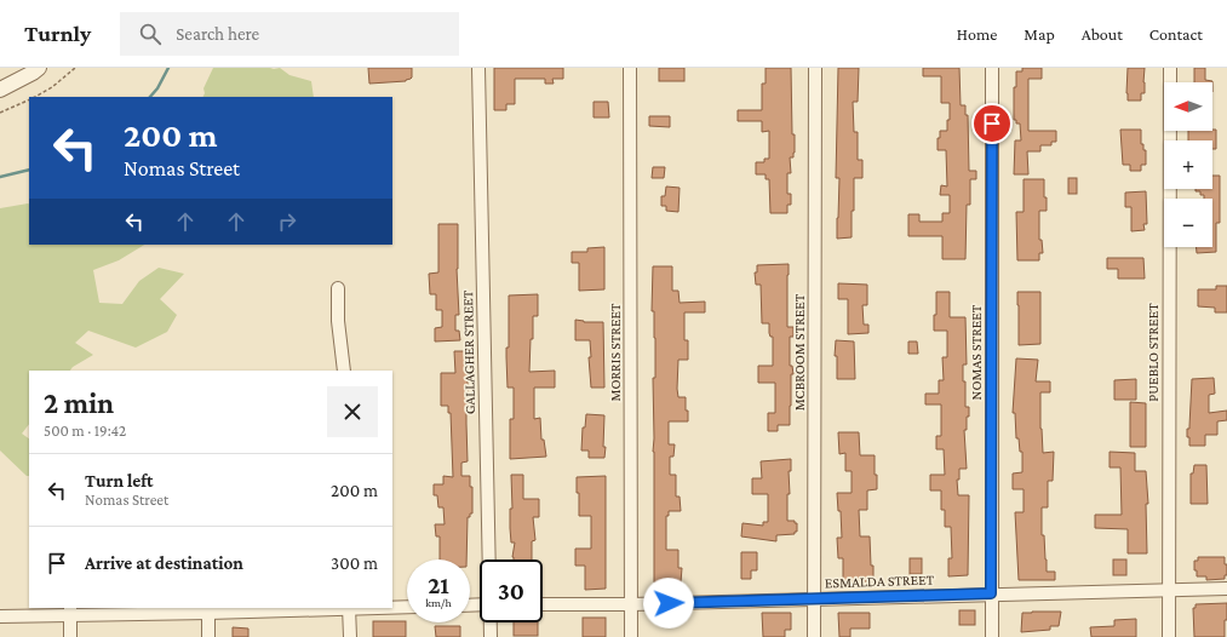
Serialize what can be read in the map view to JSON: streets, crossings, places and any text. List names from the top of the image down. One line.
{"streets":{"street":["GALLAGHER STREET","MORRIS STREET","MCBROOM STREET","NOMAS STREET","PUEBLO STREET","ESMALDA STREET"]},"crossings":[["MORRIS STREET","ESMALDA STREET"],["MCBROOM STREET","ESMALDA STREET"],["NOMAS STREET","ESMALDA STREET"],["PUEBLO STREET","ESMALDA STREET"]],"north":"left","page":{"header":"Turnly","search":"Search here","nav":["Home","Map","About","Contact"],"map_buttons":["+","−"],"turn":["200 m","Nomas Street"],"heading":["2 min","500 m · 19:42"],"list":[{"name":"Turn left","note":"Nomas Street","value":"200 m"},{"name":"Arrive at destination","value":"300 m"}],"speed":"21 km/h","limit":"30"}}
